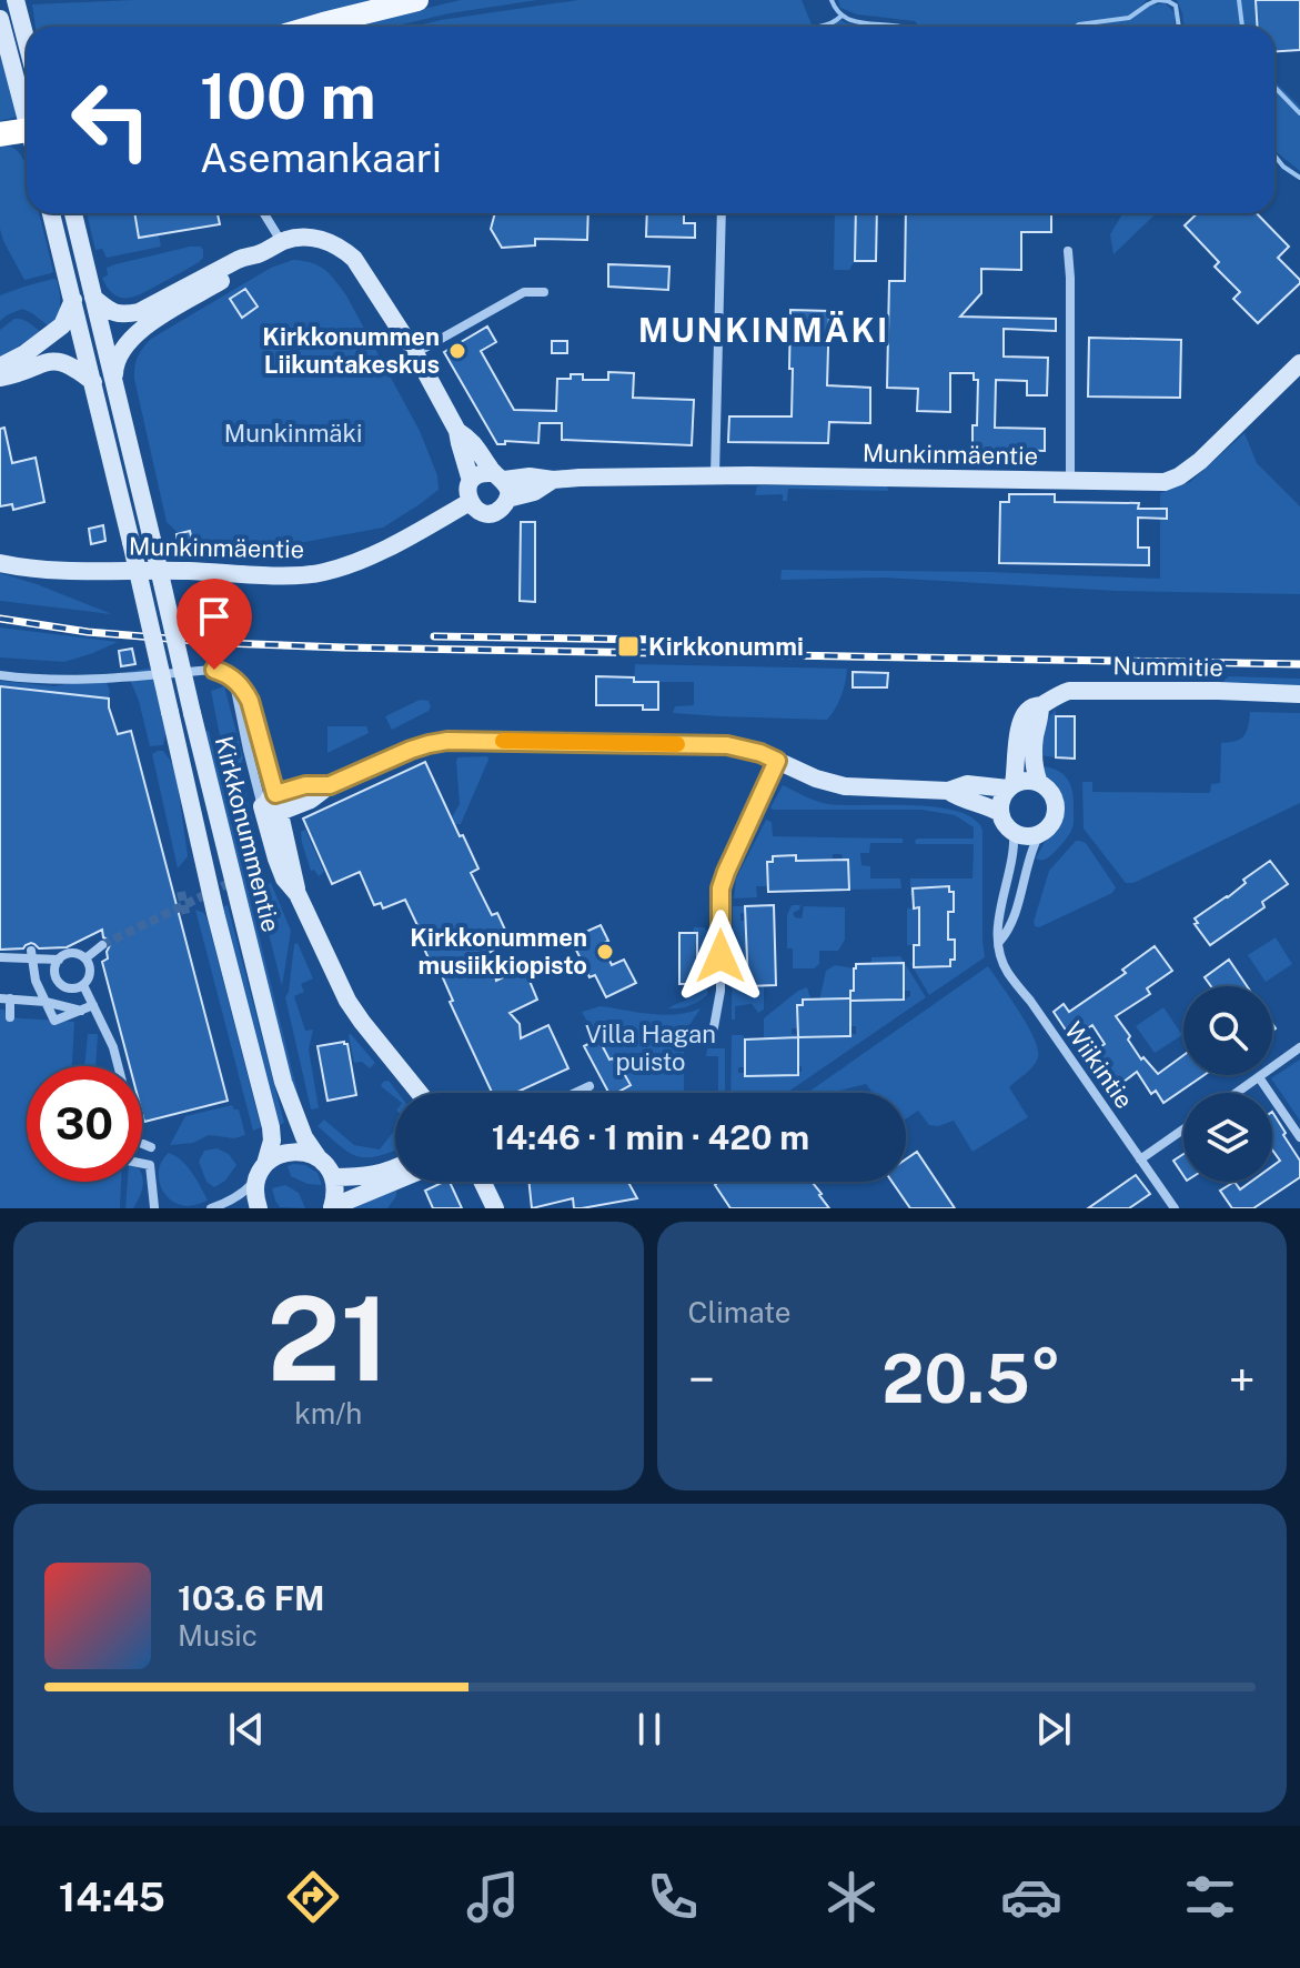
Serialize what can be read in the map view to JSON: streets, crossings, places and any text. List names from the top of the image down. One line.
{"streets":{"street":["Munkinmäentie","Nummitie","Kirkkonummentie","Wiikintie"]},"districts":["MUNKINMÄKI"],"parks":["Munkinmäki","Villa Hagan puisto"],"places":{"other":["Kirkkonummen Liikuntakeskus","Kirkkonummen musiikkiopisto"],"transit":["Kirkkonummi"]},"page":{"turn":["100 m","Asemankaari"],"limit":"30","trip":"14:46 · 1 min · 420 m","tile":[["21","km/h"],"Climate"],"heat":["−","20.5°","+"],"song":["103.6 FM","Music"],"tabs":"14:45"}}
